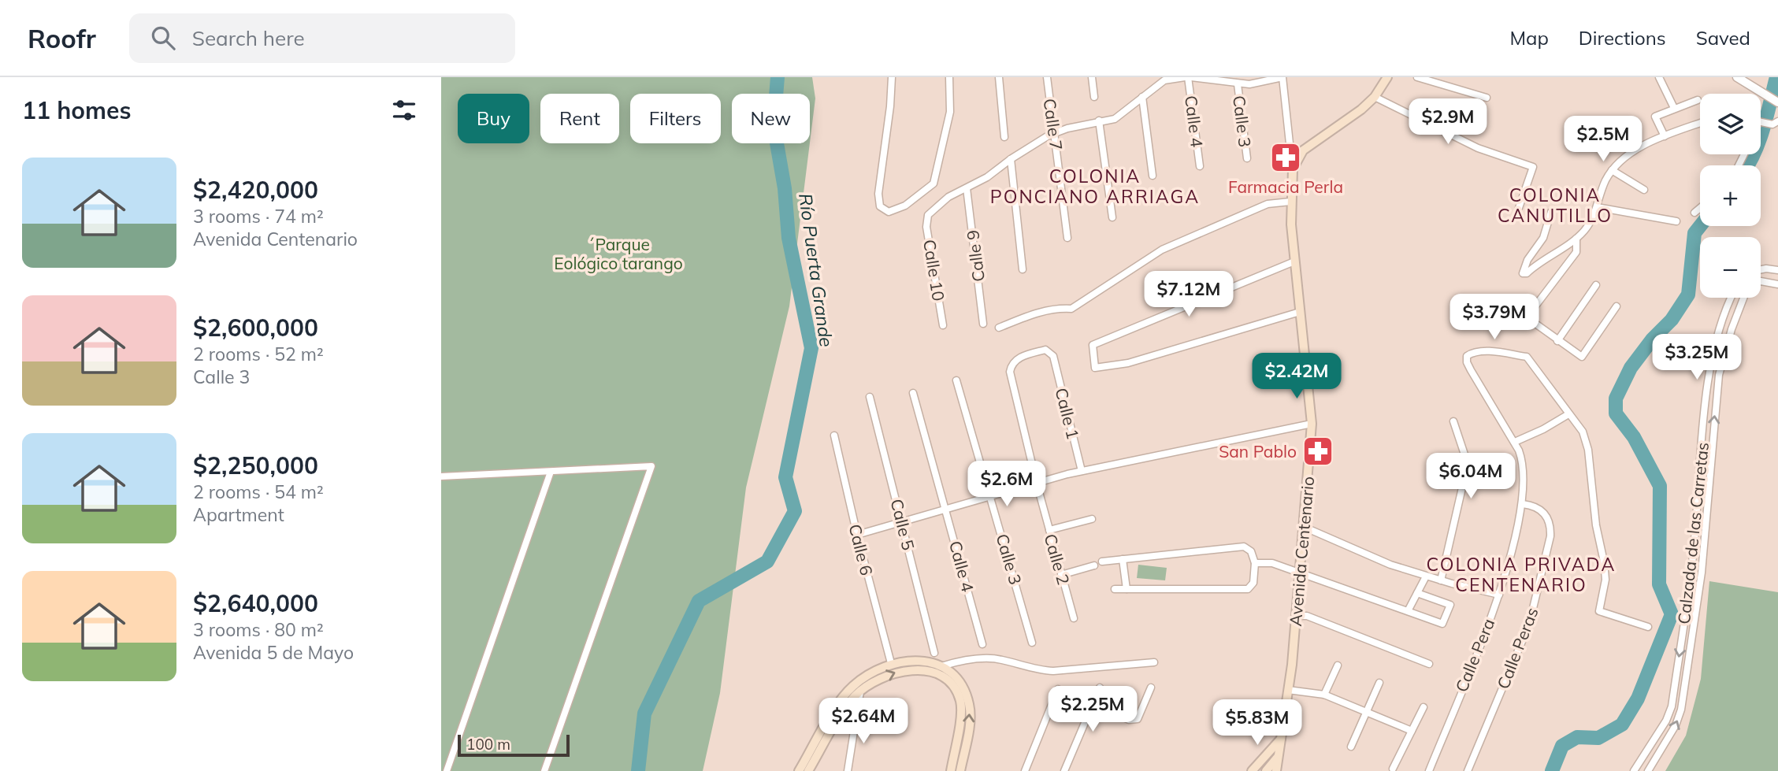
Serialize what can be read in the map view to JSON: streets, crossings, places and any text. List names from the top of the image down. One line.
{"streets":{"main road":["Avenida Centenario"],"street":["Calle 4","Calle 3","Calle 7","Calle 9","Calle 10","Calle 1","Calle 5","Calzada de las Carretas","Calle 6","Calle 2","Calle Peras","Calle Pera"]},"crossings":[["Calle 9","Calle 10"],["Calle 1","Calle 2"],["Calle Peras","Calle Pera"]],"districts":["COLONIA PONCIANO ARRIAGA","COLONIA CANUTILLO","COLONIA PRIVADA CENTENARIO"],"water":["Río Puerta Grande"],"parks":["´Parque Eológico tarango"],"places":{"pharmacy":["Farmacia Perla","San Pablo"]},"scale_bar":"100 m","page":{"header":"Roofr","search":"Search here","nav":["Map","Directions","Saved"],"heading":"11 homes","map_buttons":["+","−"],"chip":["Buy","Rent","Filters","New"],"price":["$2.9M","$2.5M","$7.12M","$3.79M","$3.25M","$2.42M","$6.04M","$2.6M","$2.25M","$2.64M","$5.83M"],"list":[{"name":"$2,420,000","note":"3 rooms · 74 m² · Avenida Centenario"},{"name":"$2,600,000","note":"2 rooms · 52 m² · Calle 3"},{"name":"$2,250,000","note":"2 rooms · 54 m² · Apartment"},{"name":"$2,640,000","note":"3 rooms · 80 m² · Avenida 5 de Mayo"}],"scale":"100 m"}}
